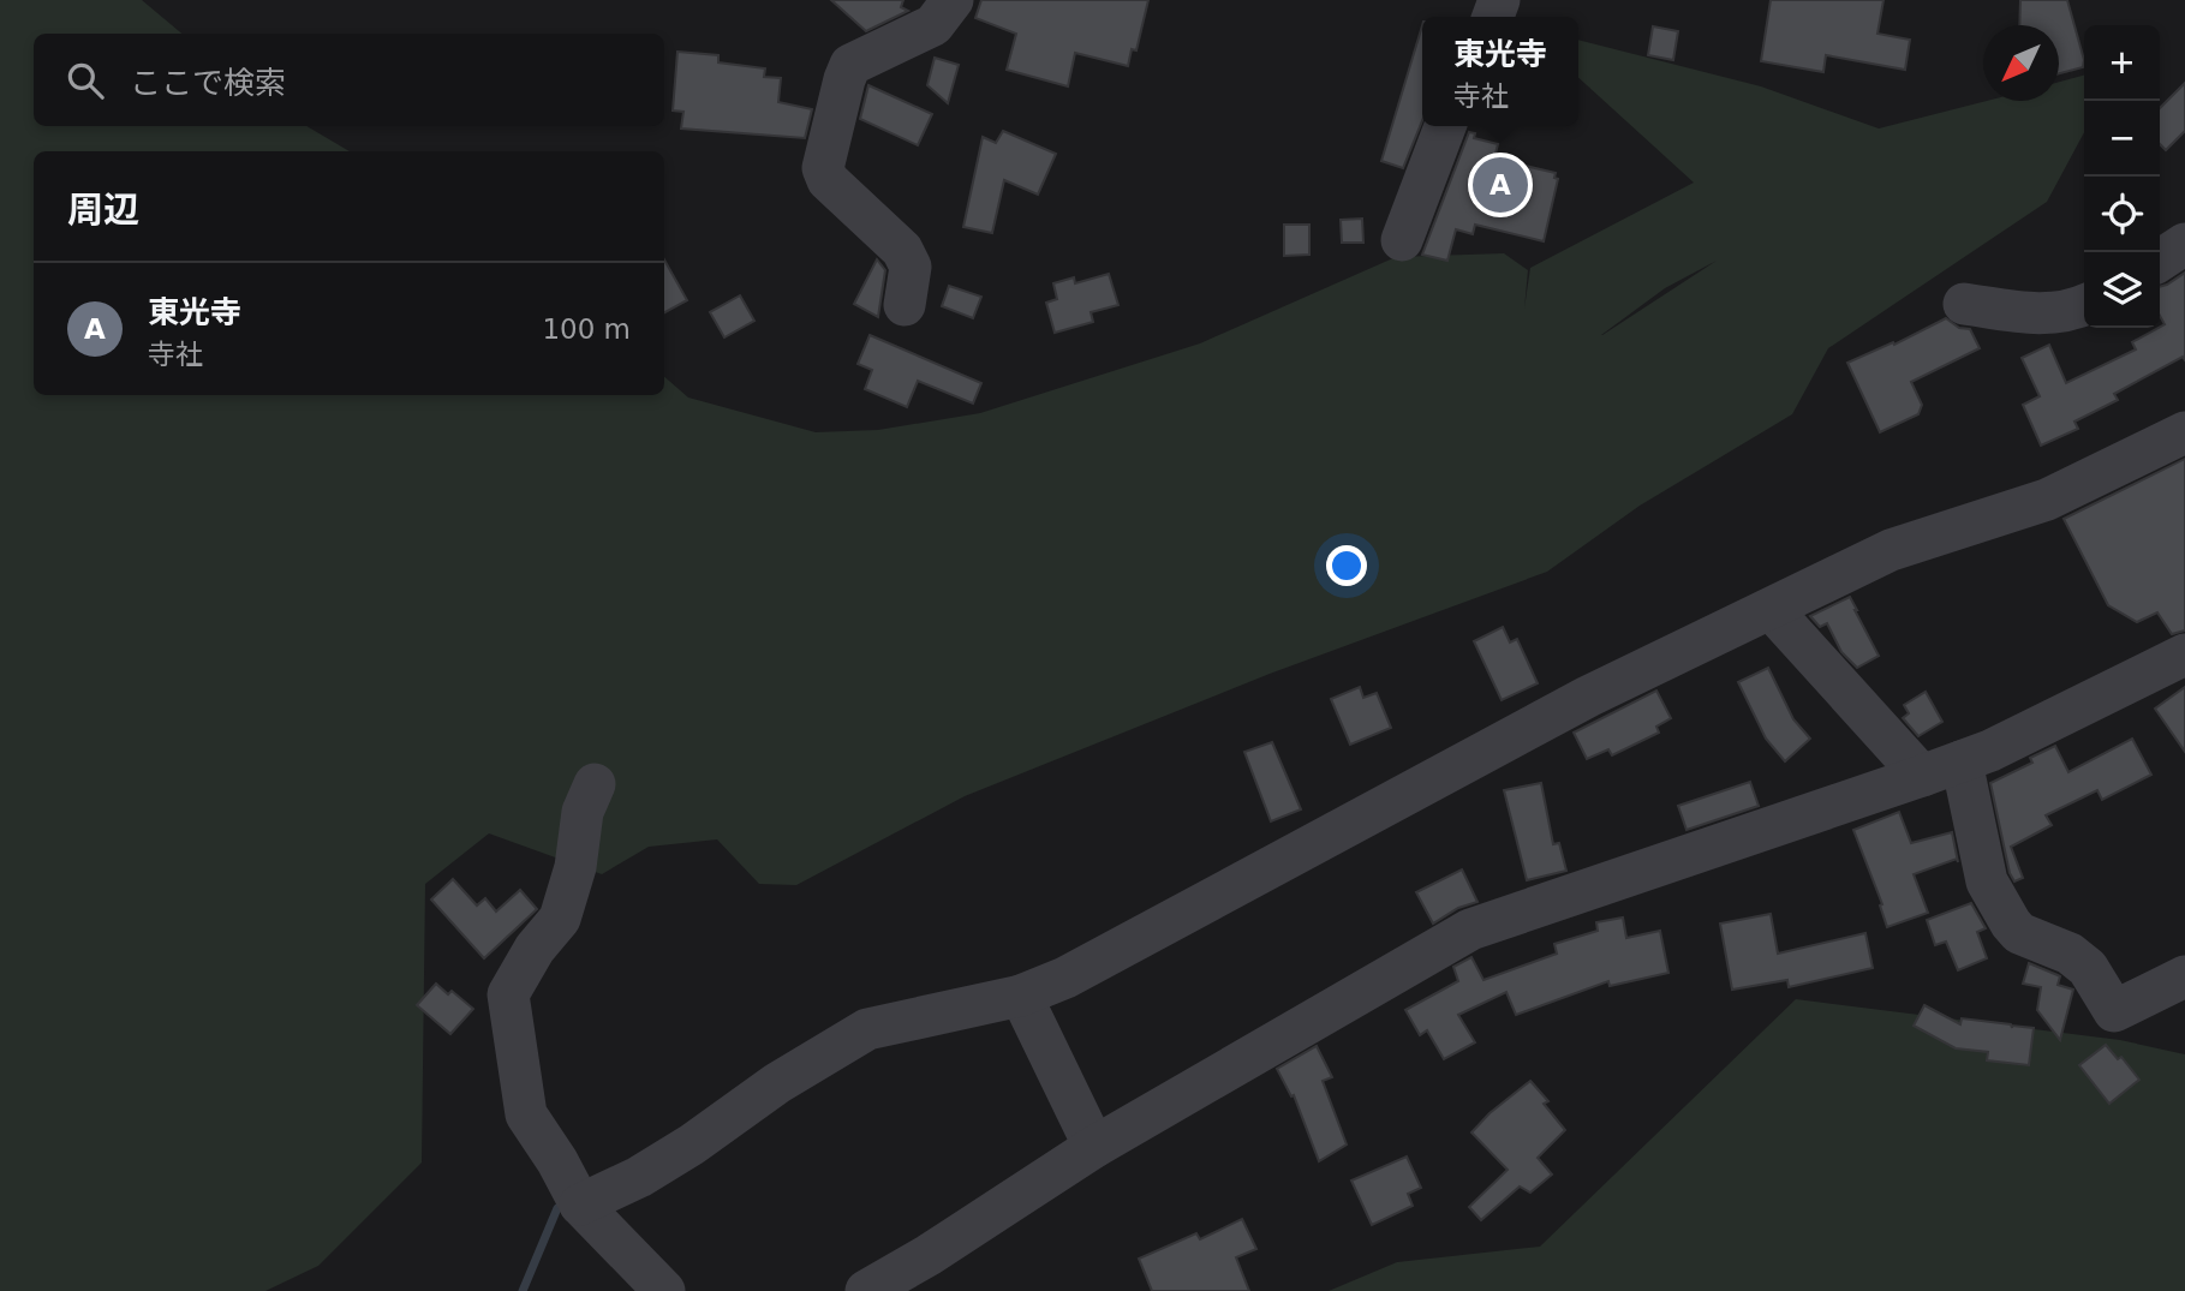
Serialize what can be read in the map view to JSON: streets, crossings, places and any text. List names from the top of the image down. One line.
{"north":"bottom left","page":{"popup":["東光寺","寺社"],"map_buttons":["+","−"],"search":"ここで検索","heading":"周辺","pins":"A","list":[{"mark":"A","name":"東光寺","note":"寺社","value":"100 m"}]}}
